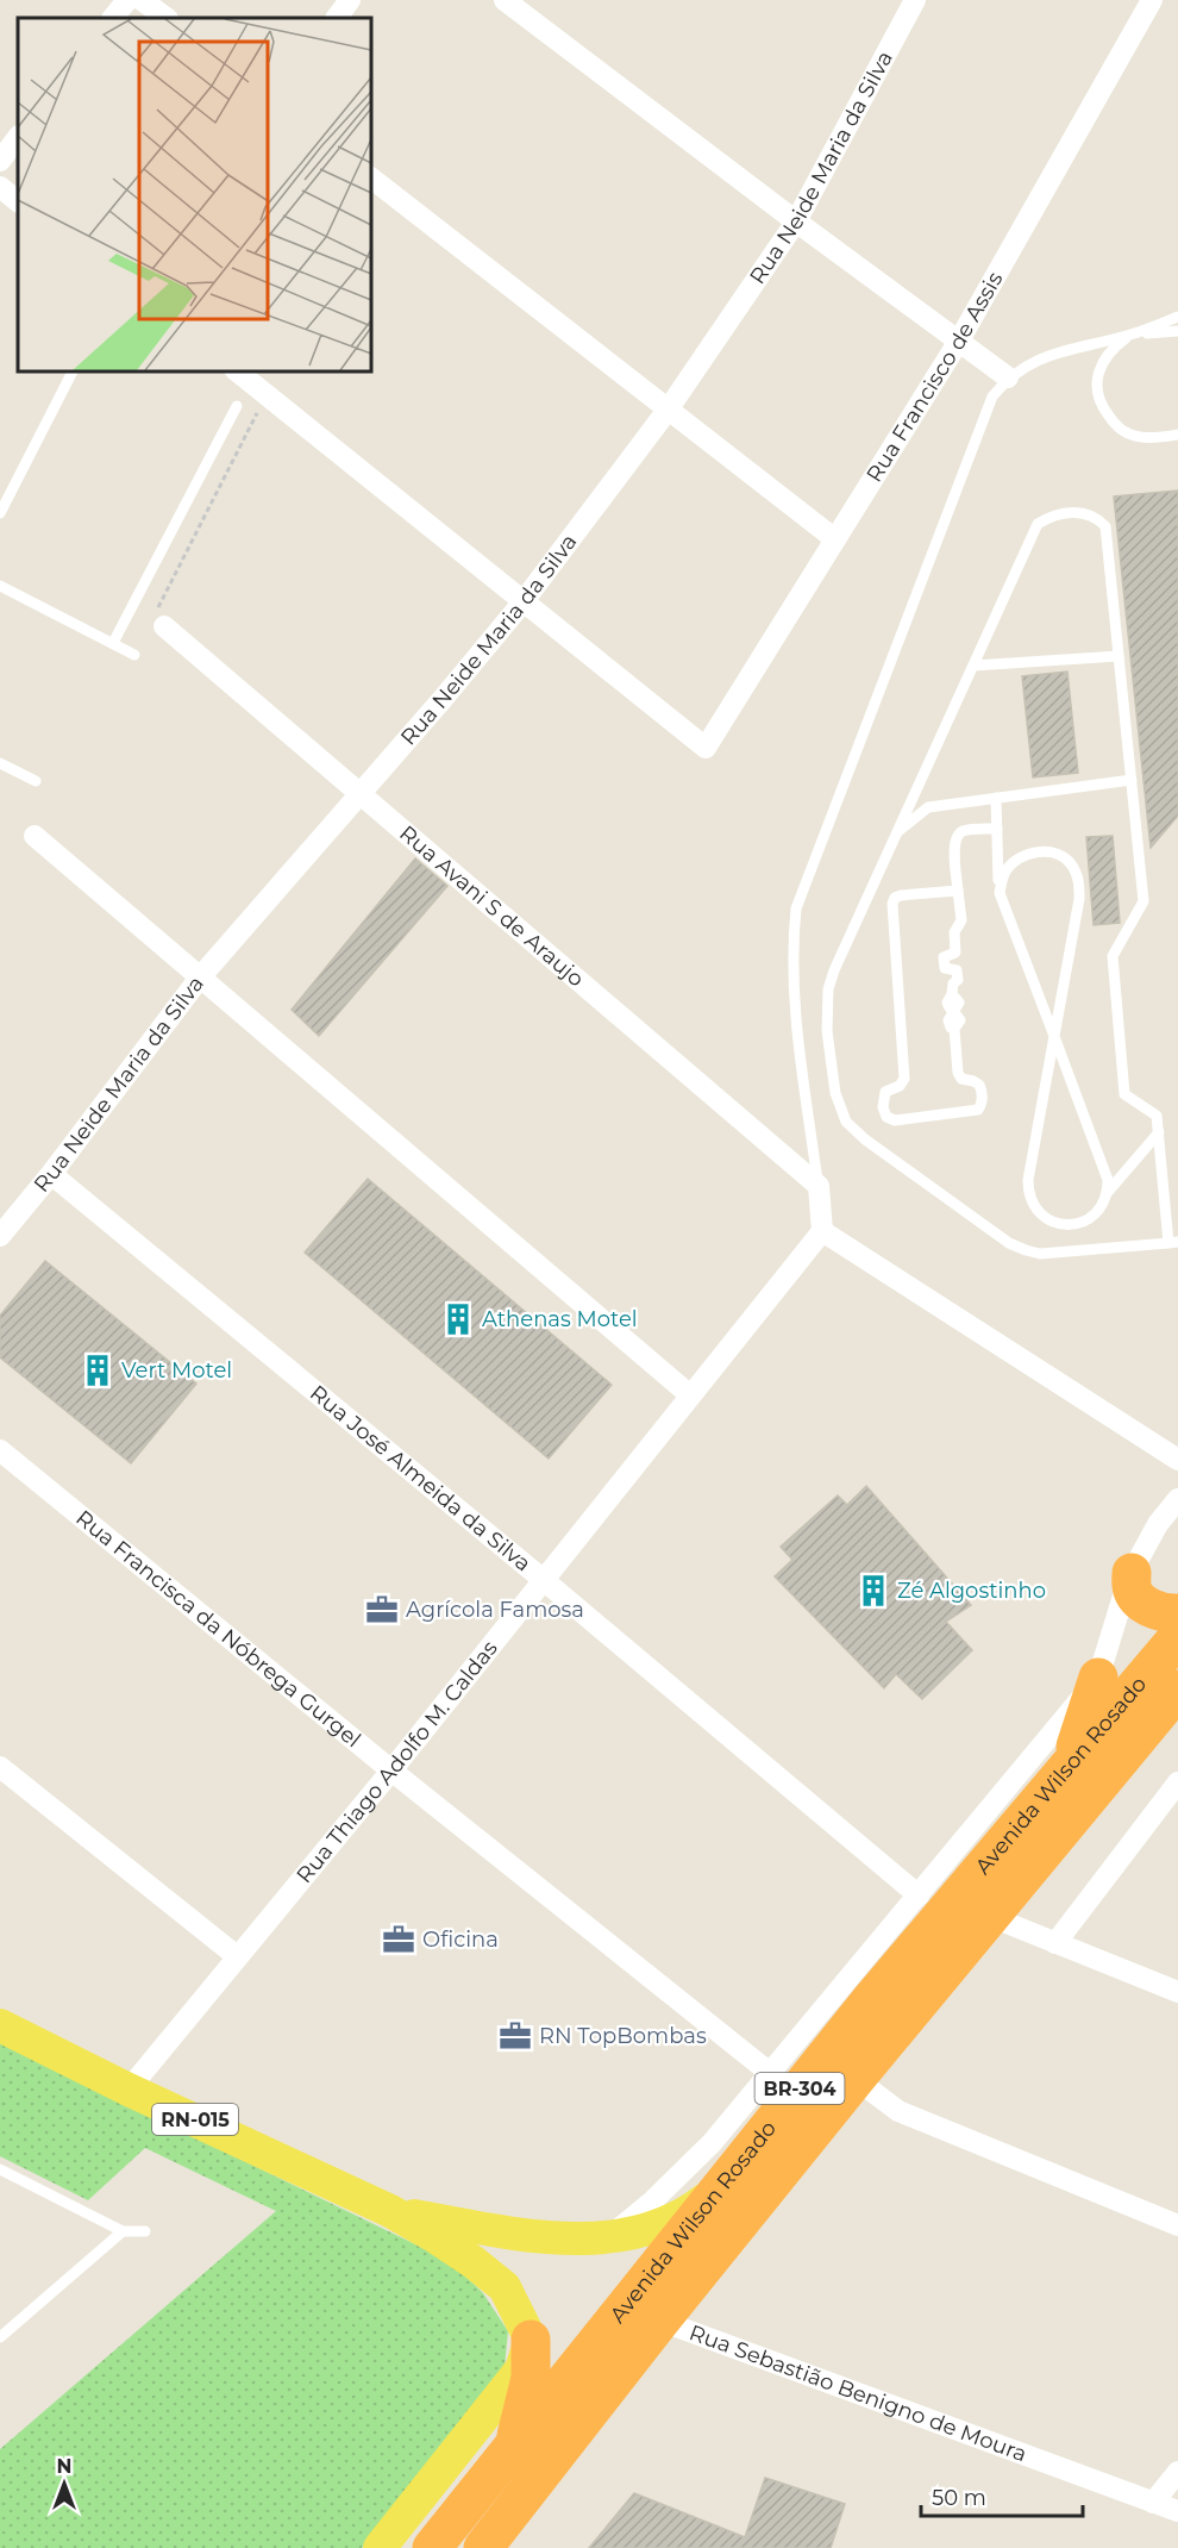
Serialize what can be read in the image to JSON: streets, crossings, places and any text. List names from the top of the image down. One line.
{"streets":{"highway":["Avenida Wilson Rosado","BR-304"],"main road":["RN-015"],"street":["Rua Neide Maria da Silva","Rua Francisco de Assis","Rua Avani S de Araujo","Rua José Almeida da Silva","Rua Francisca da Nóbrega Gurgel","Rua Thiago Adolfo M. Caldas","Rua Sebastião Benigno de Moura"]},"crossings":[["Rua Neide Maria da Silva","Rua Francisco de Assis"],["Rua Neide Maria da Silva","Rua Avani S de Araujo"],["Rua Neide Maria da Silva","Rua José Almeida da Silva"],["Rua José Almeida da Silva","Rua Thiago Adolfo M. Caldas"],["Rua Francisca da Nóbrega Gurgel","Rua Thiago Adolfo M. Caldas"],["Rua Thiago Adolfo M. Caldas","RN-015"],["Avenida Wilson Rosado","Rua Sebastião Benigno de Moura"]],"places":{"building":["Athenas Motel","Vert Motel","Zé Algostinho"],"office":["Agrícola Famosa","Oficina","RN TopBombas"]},"scale_bar":"50 m","north":"top"}
